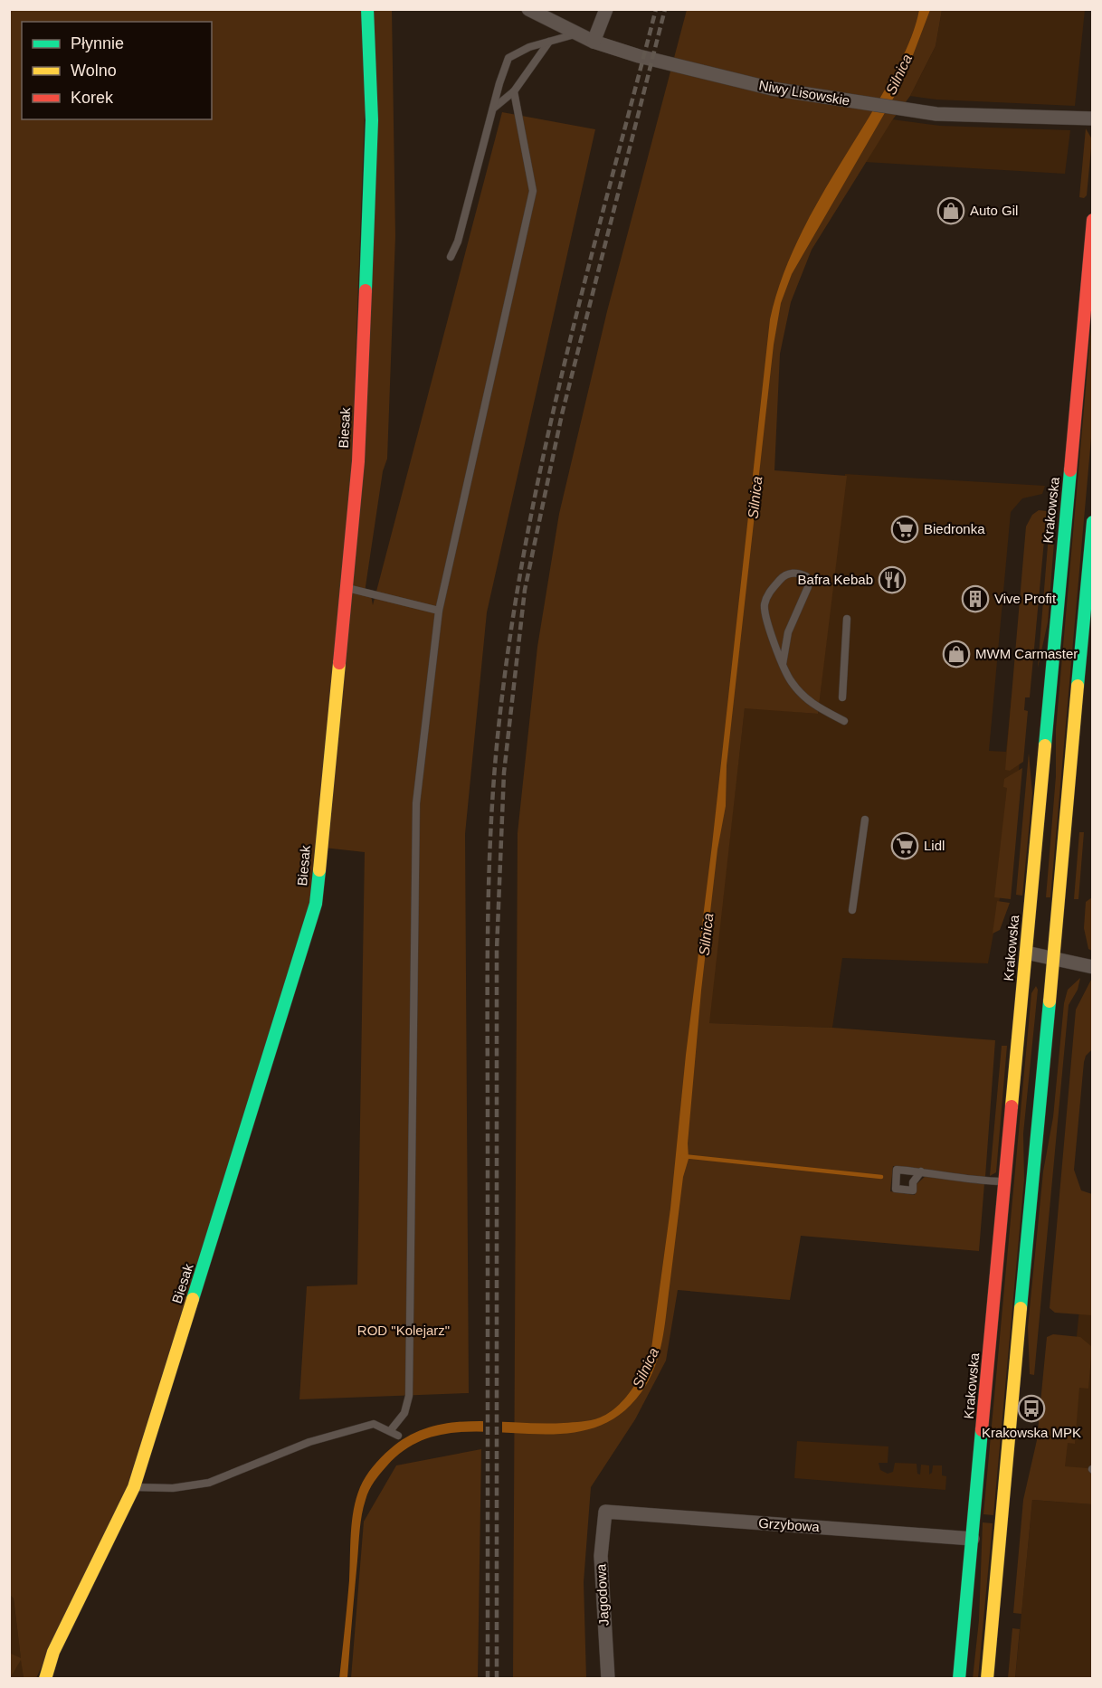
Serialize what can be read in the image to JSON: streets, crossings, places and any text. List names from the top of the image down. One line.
{"streets":{"main road":["Biesak","Krakowska"],"street":["Niwy Lisowskie","Grzybowa","Jagodowa"]},"crossings":[["Krakowska","Grzybowa"],["Grzybowa","Jagodowa"]],"water":["Silnica"],"parks":["ROD \"Kolejarz\""],"places":{"shop":["Auto Gil","MWM Carmaster"],"supermarket":["Biedronka","Lidl"],"restaurant":["Bafra Kebab"],"building":["Vive Profit"],"bus stop":["Krakowska MPK"]},"legend":["Płynnie","Wolno","Korek"]}
